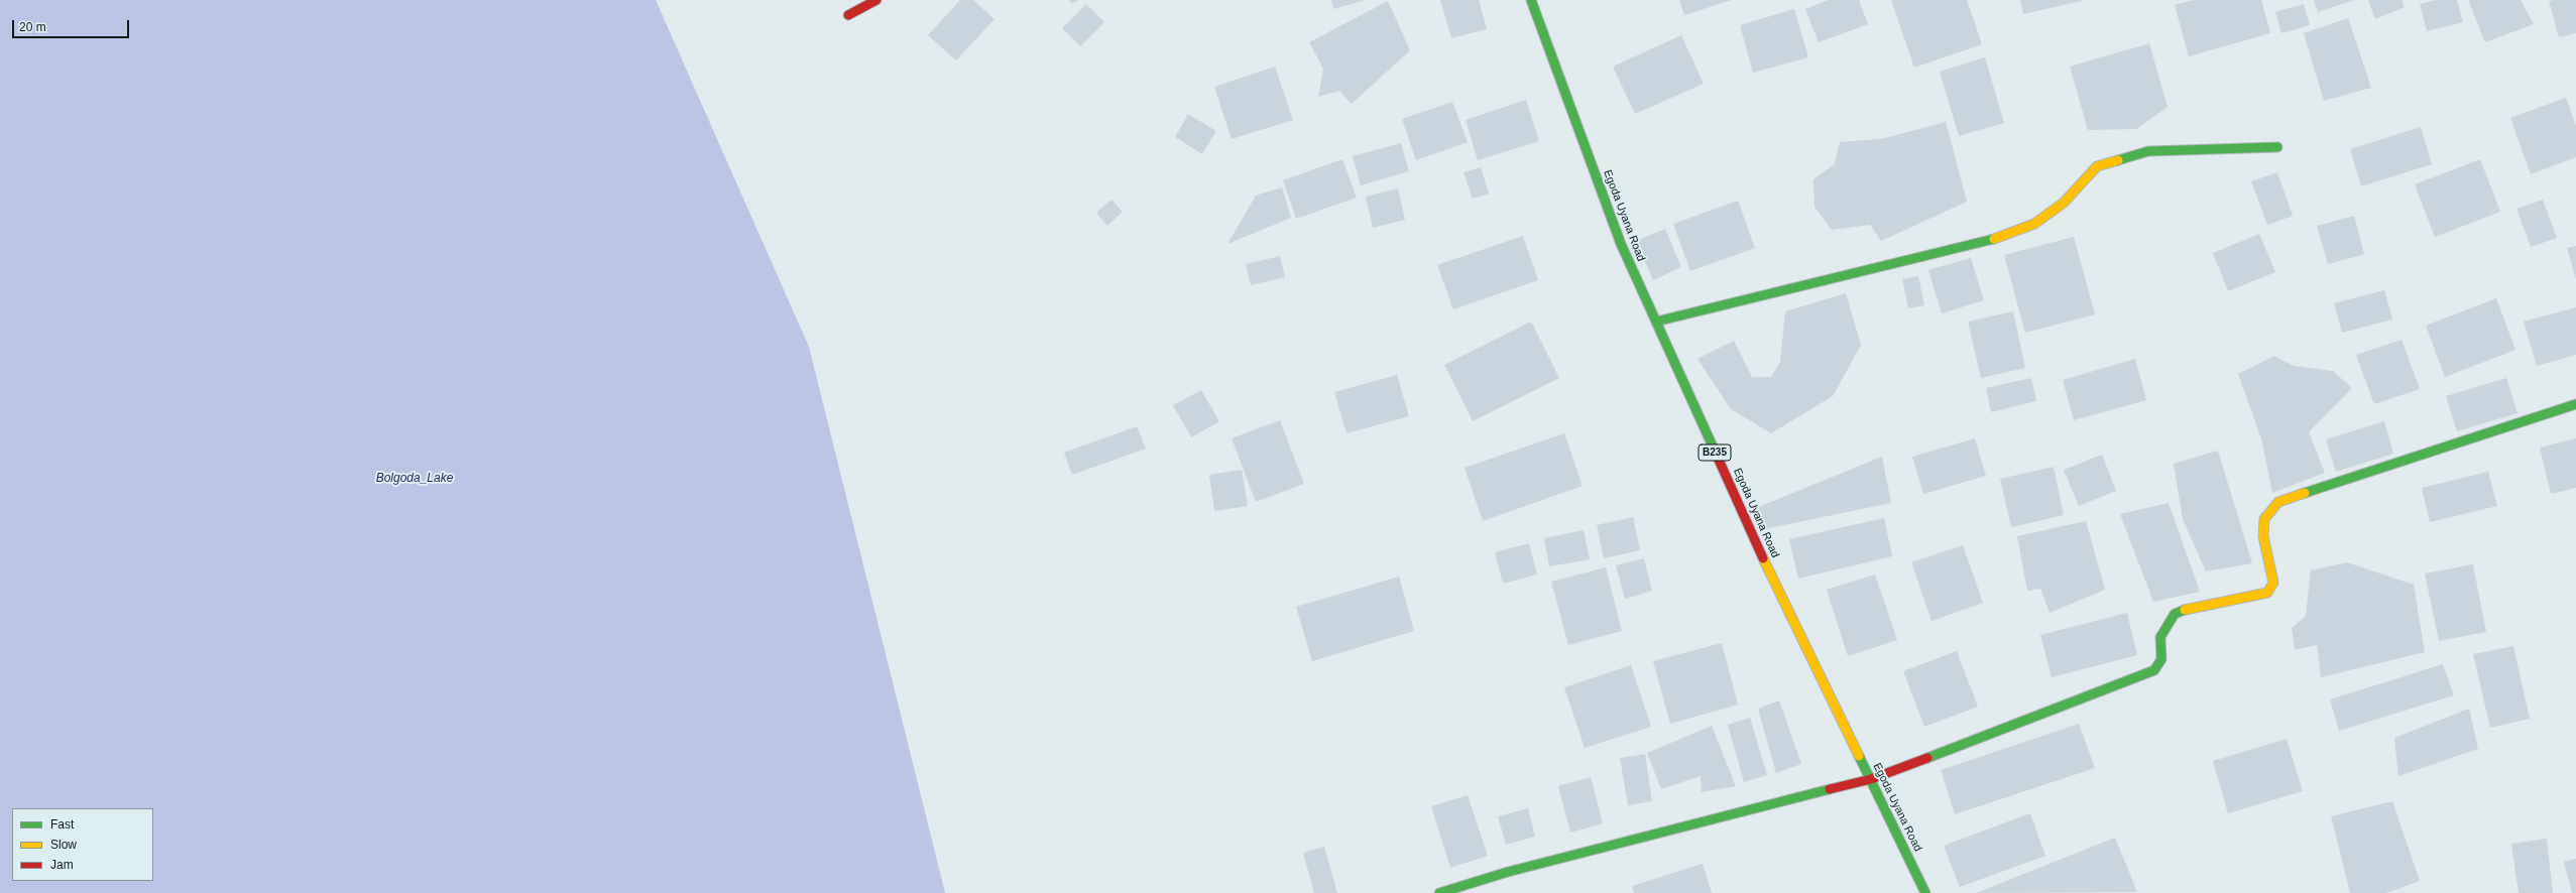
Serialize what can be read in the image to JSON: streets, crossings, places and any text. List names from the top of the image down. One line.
{"streets":{"street":["Egoda Uyana Road","B235"]},"water":["Bolgoda_Lake"],"legend":["Fast","Slow","Jam"],"scale_bar":"20 m"}
